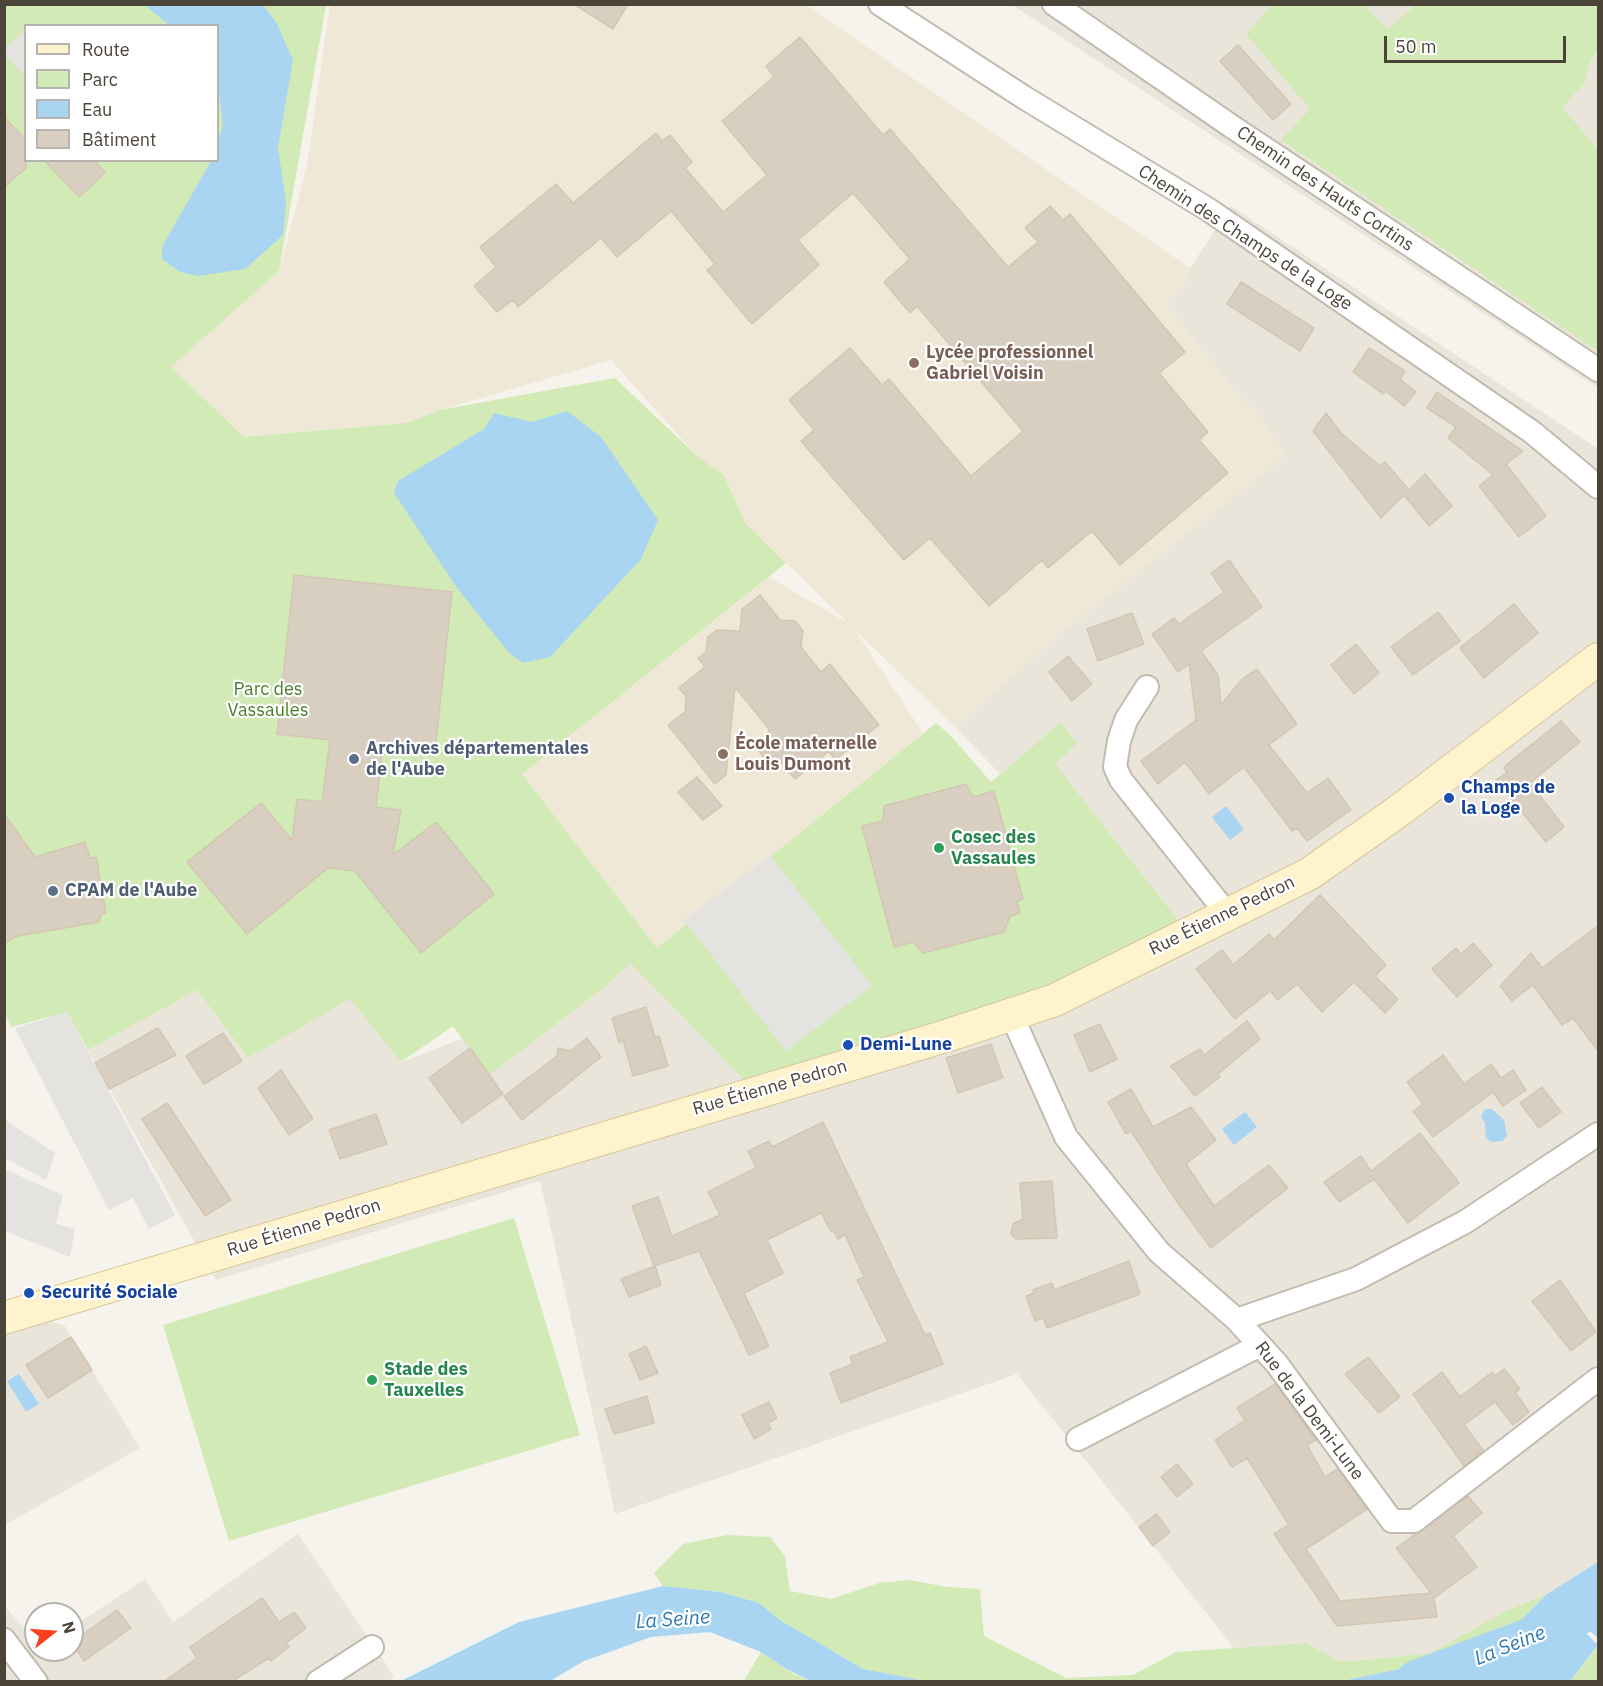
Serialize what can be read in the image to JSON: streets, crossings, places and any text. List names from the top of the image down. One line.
{"streets":{"street":["Chemin des Hauts Cortins","Chemin des Champs de la Loge","Rue Étienne Pedron","Rue de la Demi-Lune"]},"crossings":[["Rue Étienne Pedron","Rue de la Demi-Lune"]],"water":["La Seine"],"parks":["Parc des Vassaules"],"places":["Lycée professionnel Gabriel Voisin","École maternelle Louis Dumont","Archives départementales de l'Aube","Champs de la Loge","Cosec des Vassaules","CPAM de l'Aube","Demi-Lune","Securité Sociale","Stade des Tauxelles"],"legend":["Route","Parc","Eau","Bâtiment"],"scale_bar":"50 m","north":"right"}
